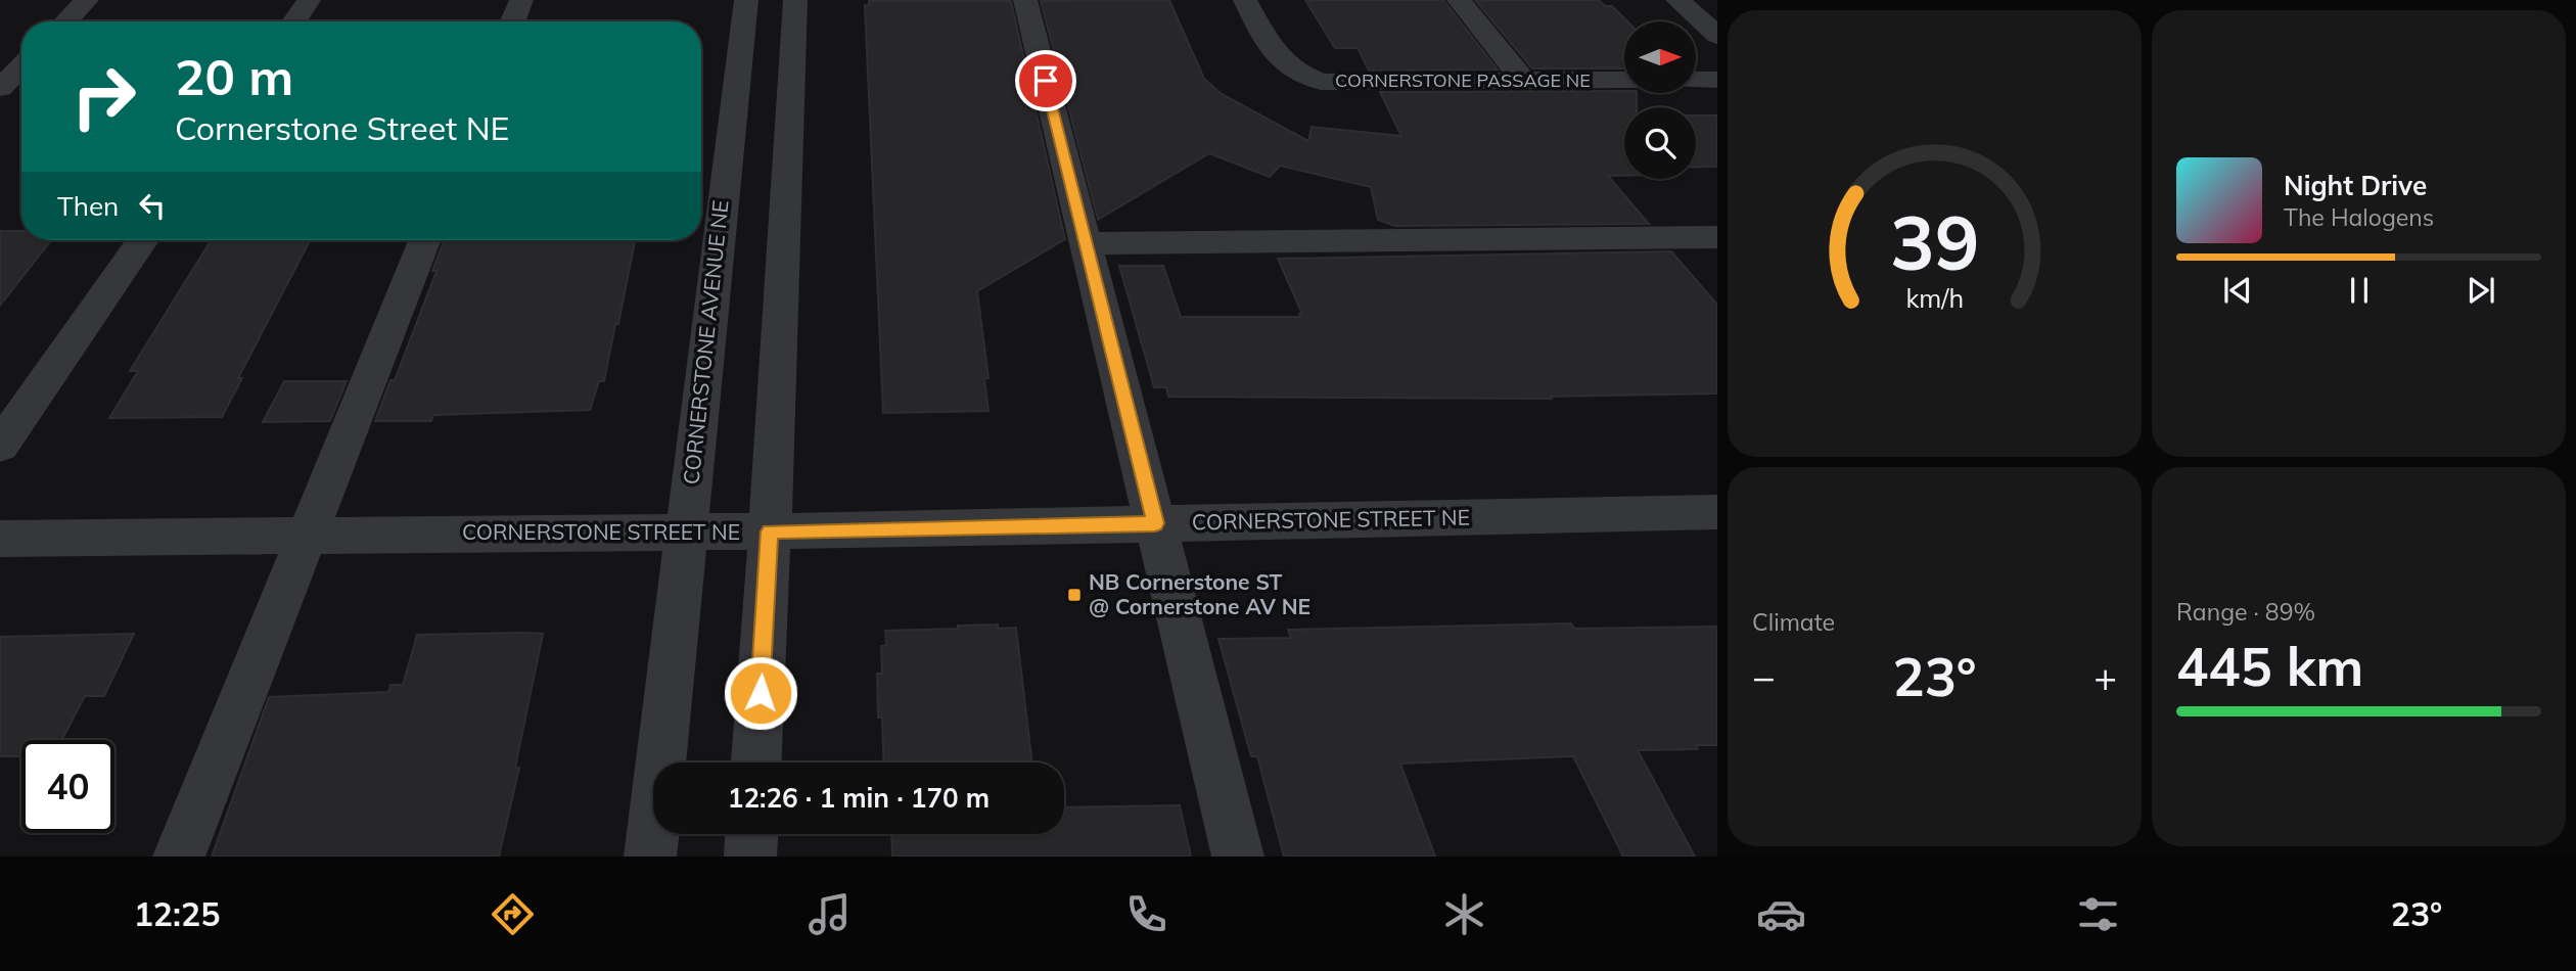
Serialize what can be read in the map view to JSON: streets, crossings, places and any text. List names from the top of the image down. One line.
{"streets":{"street":["CORNERSTONE PASSAGE NE","CORNERSTONE AVENUE NE","CORNERSTONE STREET NE"]},"crossings":[["CORNERSTONE AVENUE NE","CORNERSTONE STREET NE"]],"places":{"transit":["NB Cornerstone ST @ Cornerstone AV NE"]},"north":"right","page":{"turn":["20 m","Cornerstone Street NE"],"song":["Night Drive","The Halogens"],"then":"Then","tile":["Climate",["Range · 89%","445 km"]],"heat":["−","23°","+"],"limit":"40","trip":"12:26 · 1 min · 170 m","tabs":["12:25","23°"],"gauge":["39","km/h"]}}
